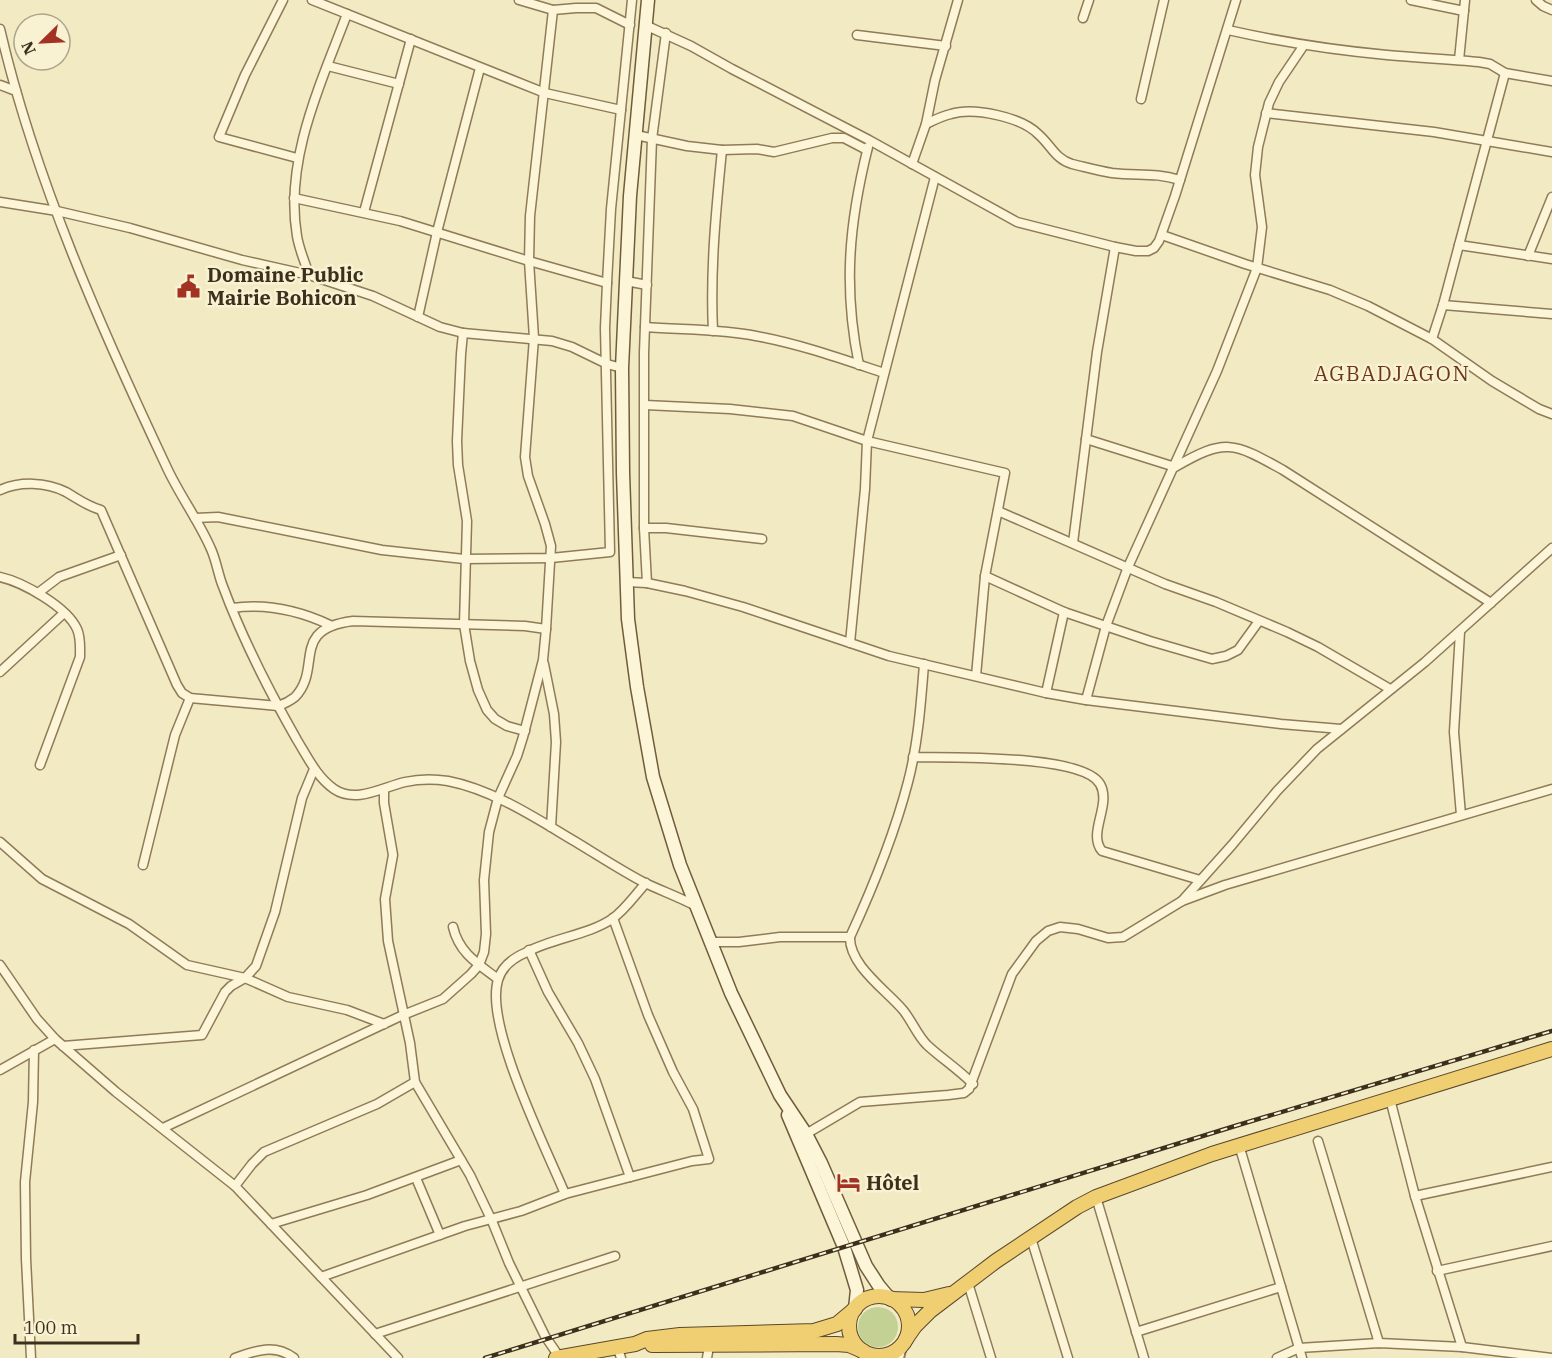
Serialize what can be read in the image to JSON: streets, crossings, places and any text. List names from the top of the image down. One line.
{"districts":["AGBADJAGON"],"places":{"public building":["Domaine Public Mairie Bohicon"],"hotel":["Hôtel"]},"scale_bar":"100 m","north":"bottom left"}
